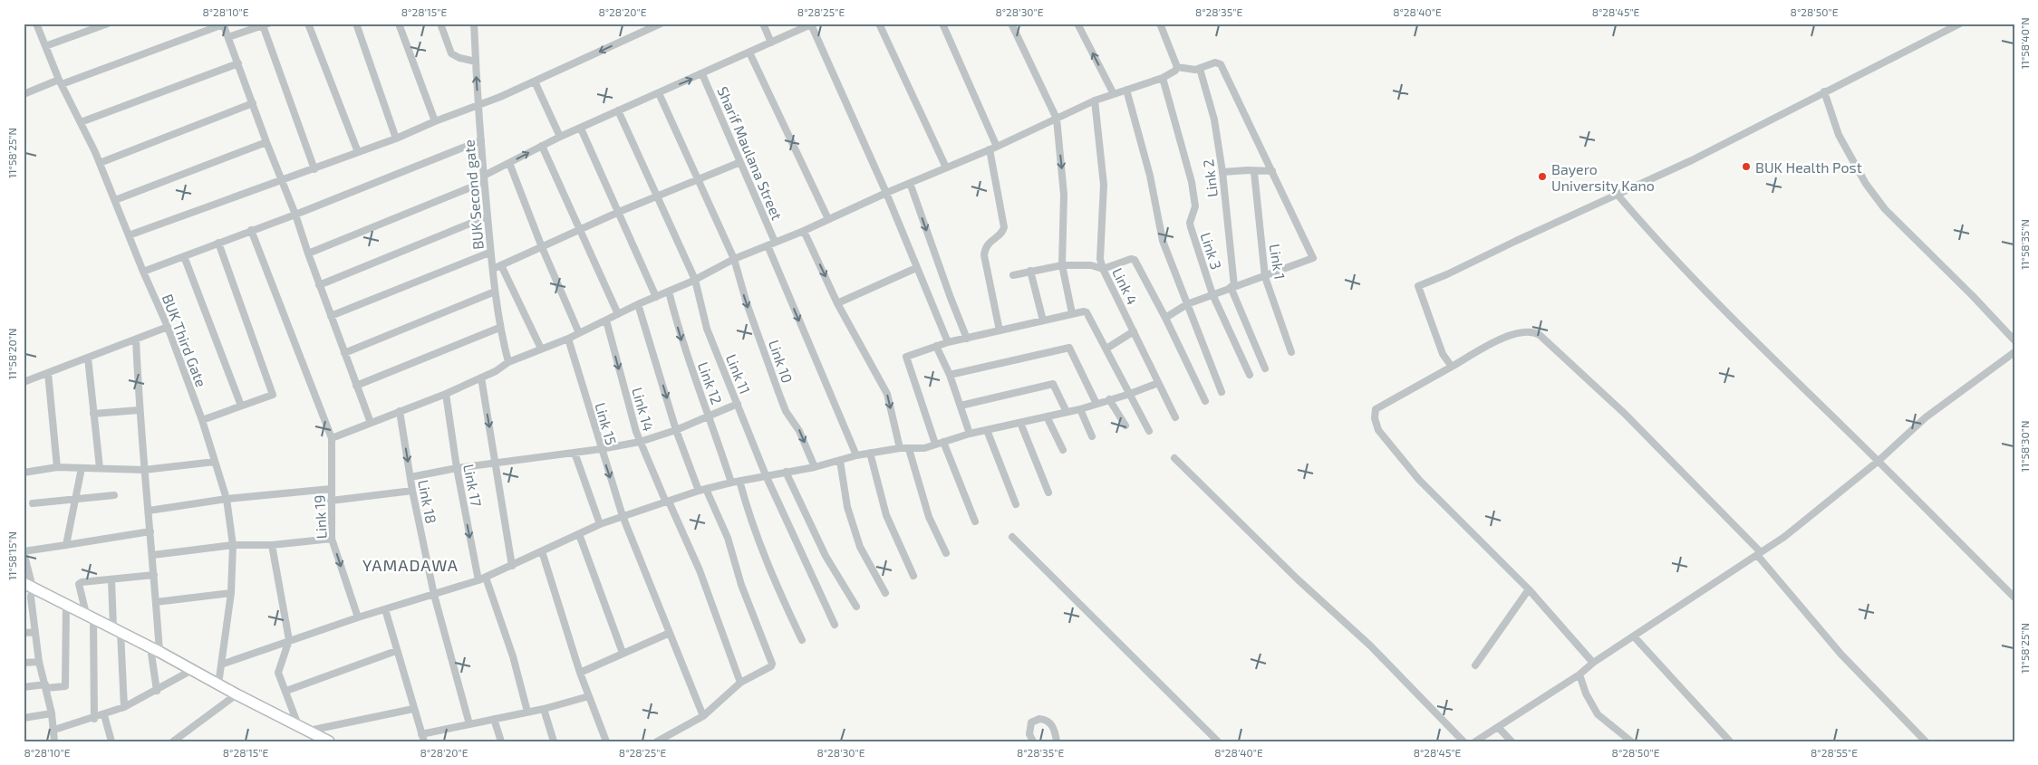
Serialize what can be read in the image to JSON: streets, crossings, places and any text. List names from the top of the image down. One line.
{"streets":{"street":["Sharif Maulana Street","Link 2","BUK Second gate","Link 3","Link 1","Link 4","BUK Third Gate","Link 10","Link 11","Link 12","Link 14","Link 15","Link 17","Link 18","Link 19"]},"one_way":["Link 19"],"districts":["YAMADAWA"],"places":["BUK Health Post","Bayero University Kano"],"coordinates":["8°28'10\"E","8°28'15\"E","8°28'20\"E","8°28'25\"E","8°28'30\"E","8°28'35\"E","8°28'40\"E","8°28'45\"E","8°28'50\"E","11°58'40\"N","11°58'25\"N","11°58'35\"N","11°58'20\"N","11°58'30\"N","11°58'15\"N","8°28'55\"E"]}
